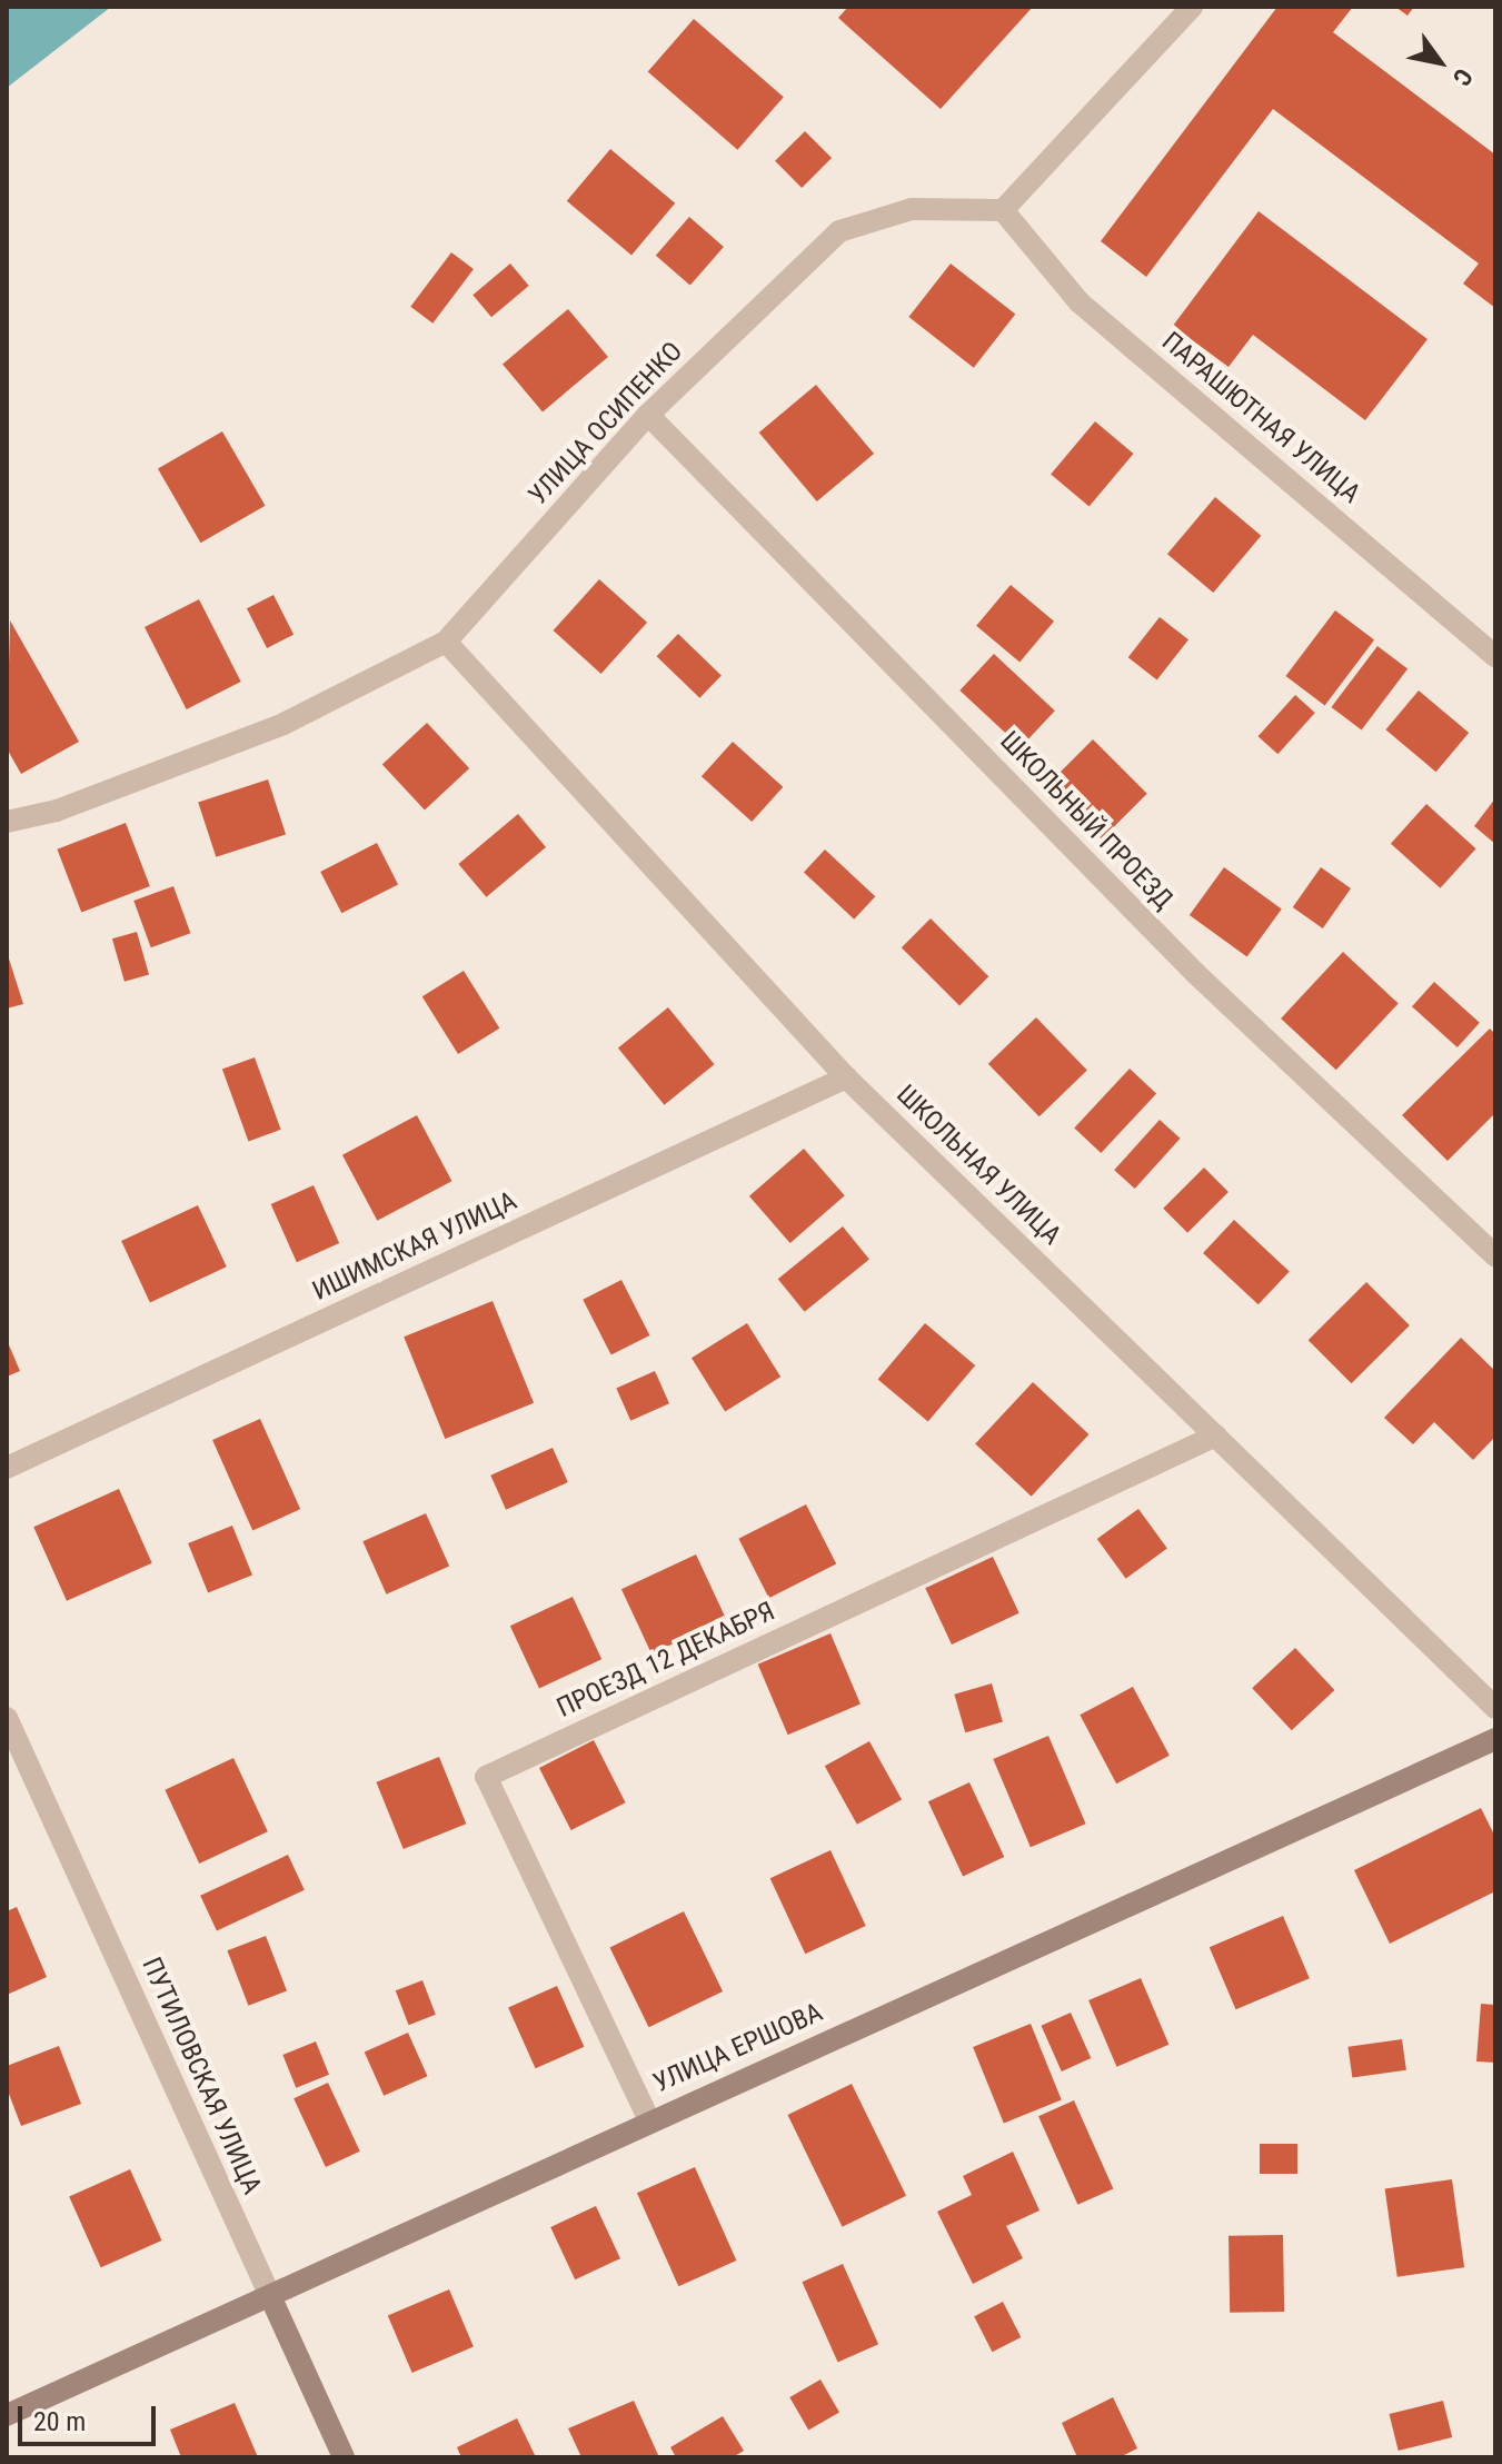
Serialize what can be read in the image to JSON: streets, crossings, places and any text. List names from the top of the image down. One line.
{"streets":{"street":["ПАРАШЮТНАЯ УЛИЦА","УЛИЦА ОСИПЕНКО","ШКОЛЬНЫЙ ПРОЕЗД","ШКОЛЬНАЯ УЛИЦА","ИШИМСКАЯ УЛИЦА","ПРОЕЗД 12 ДЕКАБРЯ","УЛИЦА ЕРШОВА","ПУТИЛОВСКАЯ УЛИЦА"]},"crossings":[["ПАРАШЮТНАЯ УЛИЦА","УЛИЦА ОСИПЕНКО"],["УЛИЦА ОСИПЕНКО","ШКОЛЬНЫЙ ПРОЕЗД"],["УЛИЦА ОСИПЕНКО","ШКОЛЬНАЯ УЛИЦА"],["ШКОЛЬНАЯ УЛИЦА","ИШИМСКАЯ УЛИЦА"],["ШКОЛЬНАЯ УЛИЦА","ПРОЕЗД 12 ДЕКАБРЯ"],["ПРОЕЗД 12 ДЕКАБРЯ","УЛИЦА ЕРШОВА"],["УЛИЦА ЕРШОВА","ПУТИЛОВСКАЯ УЛИЦА"]],"scale_bar":"20 m","north":"bottom right"}
